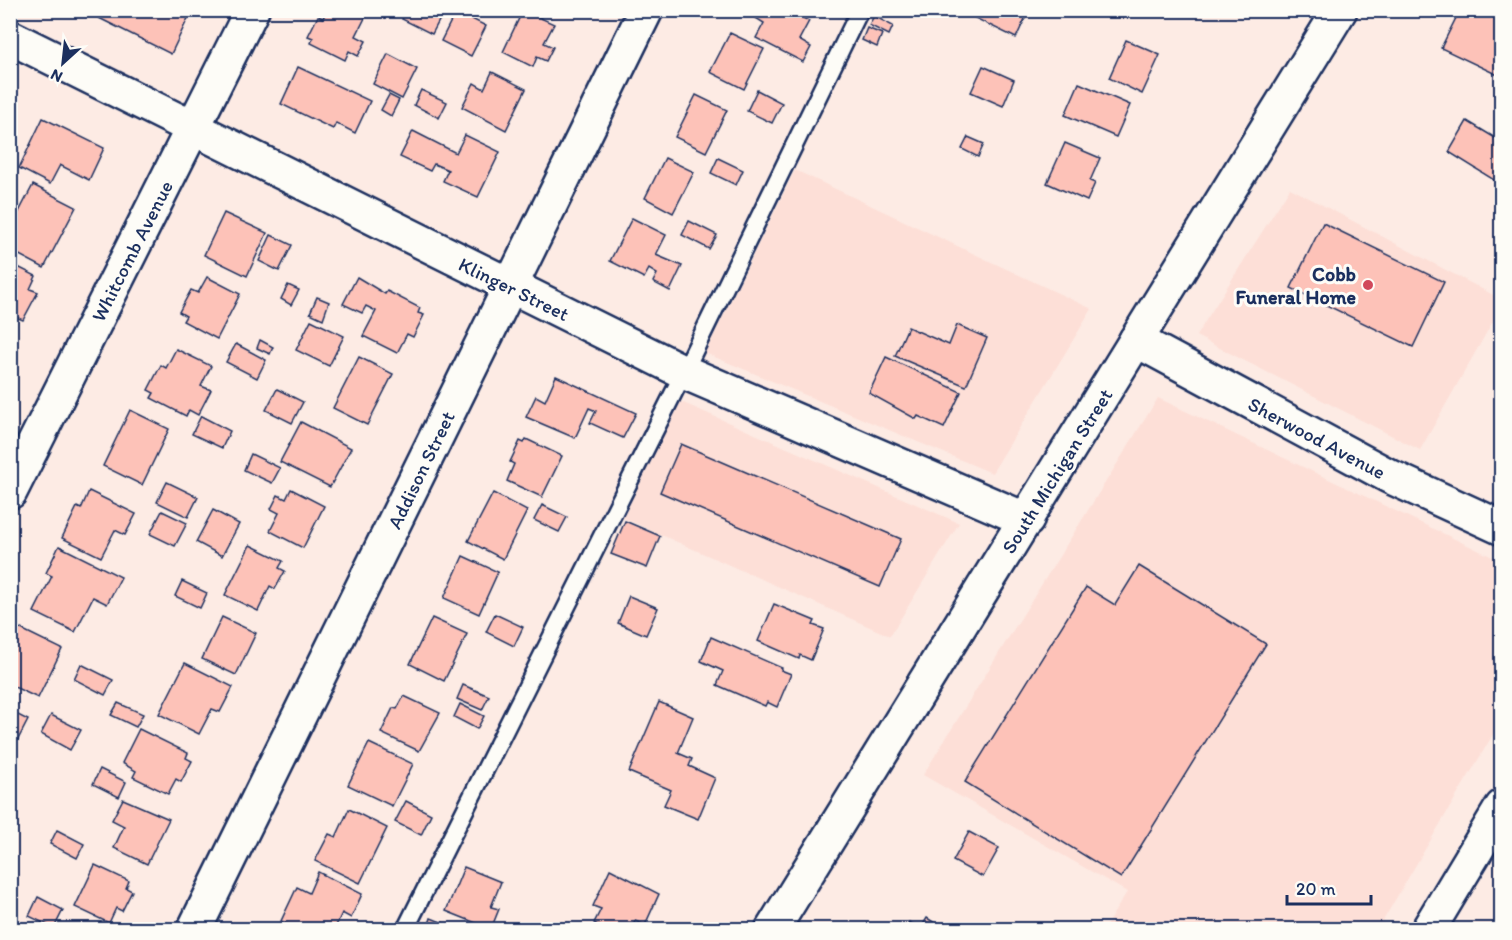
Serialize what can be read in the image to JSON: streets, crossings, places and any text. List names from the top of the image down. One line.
{"streets":{"street":["Whitcomb Avenue","Klinger Street","Sherwood Avenue","Addison Street","South Michigan Street"]},"crossings":[["Whitcomb Avenue","Klinger Street"],["Klinger Street","Addison Street"],["Klinger Street","South Michigan Street"],["Sherwood Avenue","South Michigan Street"]],"places":["Cobb Funeral Home"],"scale_bar":"20 m","north":"bottom left"}
